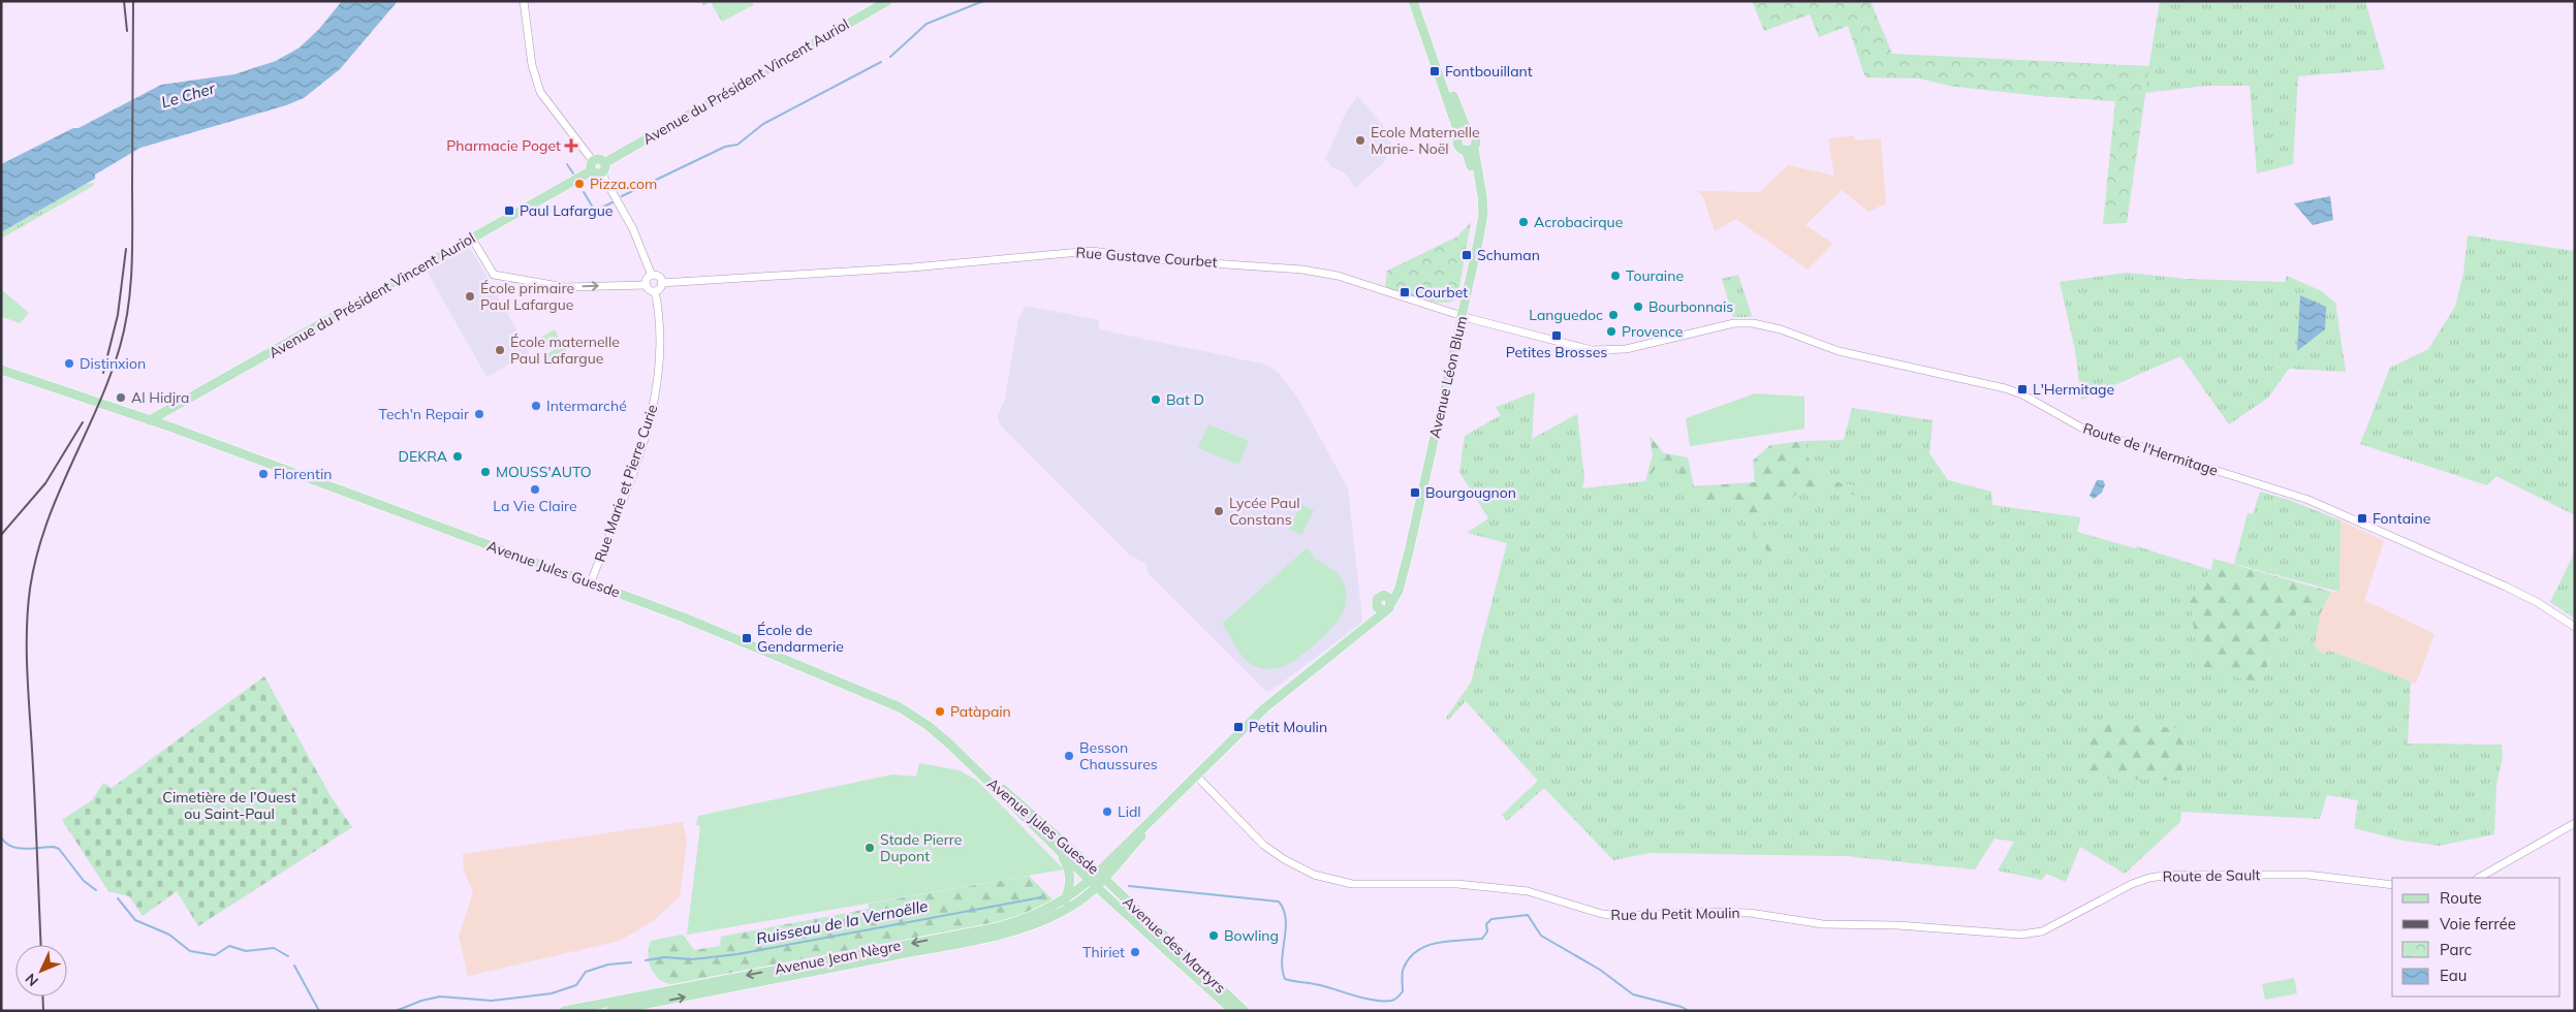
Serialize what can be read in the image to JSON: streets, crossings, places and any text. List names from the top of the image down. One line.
{"streets":{"main road":["Avenue du Président Vincent Auriol","Avenue Léon Blum","Avenue Jules Guesde","Avenue des Martyrs","Avenue Jean Nègre"],"street":["Rue Gustave Courbet","Route de l'Hermitage","Rue Marie et Pierre Curie","Route de Sault","Rue du Petit Moulin"]},"crossings":[["Avenue du Président Vincent Auriol","Avenue Jules Guesde"],["Rue Gustave Courbet","Avenue Léon Blum"],["Rue Gustave Courbet","Route de l'Hermitage"],["Rue Gustave Courbet","Rue Marie et Pierre Curie"],["Avenue Léon Blum","Avenue Jules Guesde"],["Avenue Léon Blum","Rue du Petit Moulin"],["Avenue Léon Blum","Avenue des Martyrs"],["Avenue Léon Blum","Avenue Jean Nègre"],["Rue Marie et Pierre Curie","Avenue Jules Guesde"],["Avenue Jules Guesde","Avenue des Martyrs"],["Avenue Jules Guesde","Avenue Jean Nègre"],["Route de Sault","Rue du Petit Moulin"],["Avenue des Martyrs","Avenue Jean Nègre"]],"water":["Le Cher","Ruisseau de la Vernoëlle"],"parks":["Cimetière de l’Ouest ou Saint-Paul"],"places":{"transit":["Fontbouillant","Paul Lafargue","Schuman","Courbet","Petites Brosses","L'Hermitage","Bourgougnon","Fontaine","École de Gendarmerie","Petit Moulin"],"other":["Ecole Maternelle Marie- Noël","Pizza.com","Acrobacirque","Touraine","École primaire Paul Lafargue","Bourbonnais","Languedoc","Provence","École maternelle Paul Lafargue","Distinxion","Al Hidjra","Bat D","Intermarché","Tech'n Repair","DEKRA","MOUSS'AUTO","Florentin","La Vie Claire","Lycée Paul Constans","Patàpain","Besson Chaussures","Lidl","Stade Pierre Dupont","Bowling","Thiriet"],"health":["Pharmacie Poget"]},"legend":["Route","Voie ferrée","Parc","Eau"],"north":"bottom left"}
